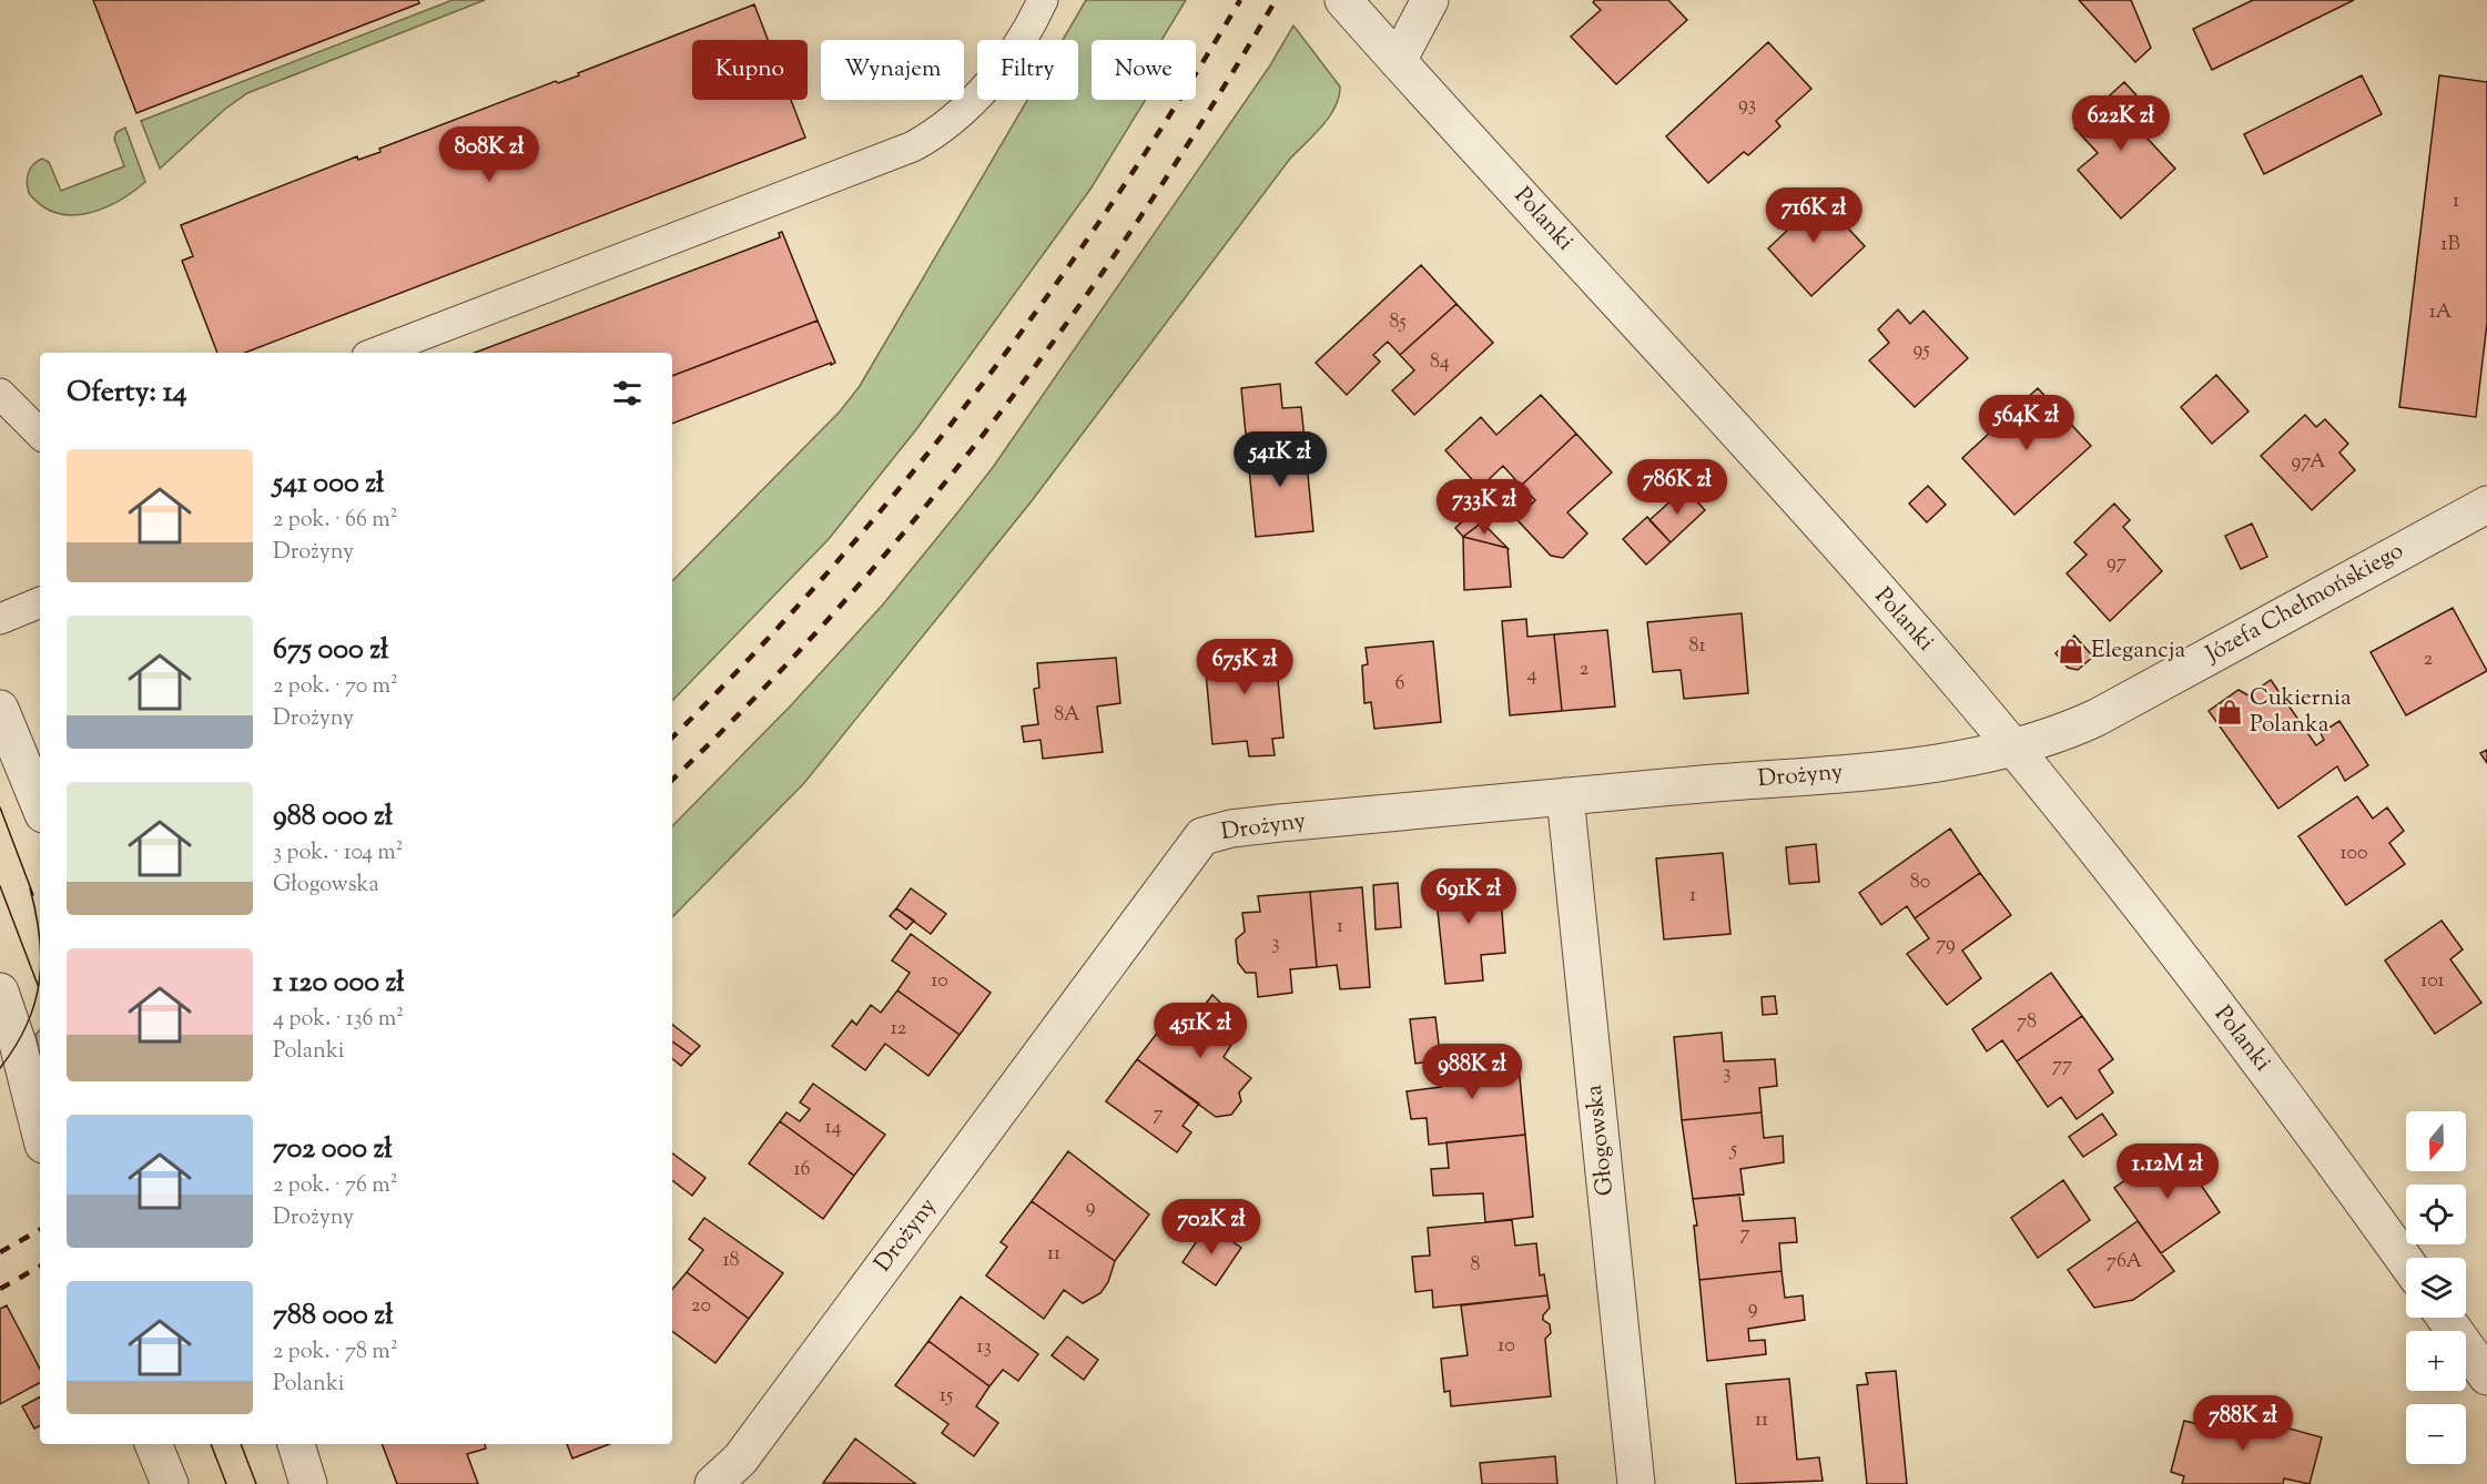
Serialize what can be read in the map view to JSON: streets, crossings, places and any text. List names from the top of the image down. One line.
{"streets":{"street":["Polanki","Józefa Chełmońskiego","Drożyny","Głogowska"]},"crossings":[["Polanki","Józefa Chełmońskiego"],["Polanki","Drożyny"],["Józefa Chełmońskiego","Drożyny"],["Drożyny","Głogowska"]],"places":{"shop":["Elegancja","Cukiernia Polanka"]},"house_numbers":["93","1","1B","1A","85","95","84","97A","97","81","2","2","4","6","8A","100","80","1","1","3","79","10","101","78","12","77","3","7","14","5","16","9","7","11","18","76A","8","20","9","10","13","15","11"],"north":"bottom","page":{"chip":["Kupno","Wynajem","Filtry","Nowe"],"price":["622K zł","808K zł","716K zł","564K zł","541K zł","786K zł","733K zł","675K zł","691K zł","451K zł","988K zł","1.12M zł","702K zł","788K zł"],"heading":"Oferty: 14","list":[{"name":"541 000 zł","note":"2 pok. · 66 m² · Drożyny"},{"name":"675 000 zł","note":"2 pok. · 70 m² · Drożyny"},{"name":"988 000 zł","note":"3 pok. · 104 m² · Głogowska"},{"name":"1 120 000 zł","note":"4 pok. · 136 m² · Polanki"},{"name":"702 000 zł","note":"2 pok. · 76 m² · Drożyny"},{"name":"788 000 zł","note":"2 pok. · 78 m² · Polanki"}],"map_buttons":["+","−"]}}
